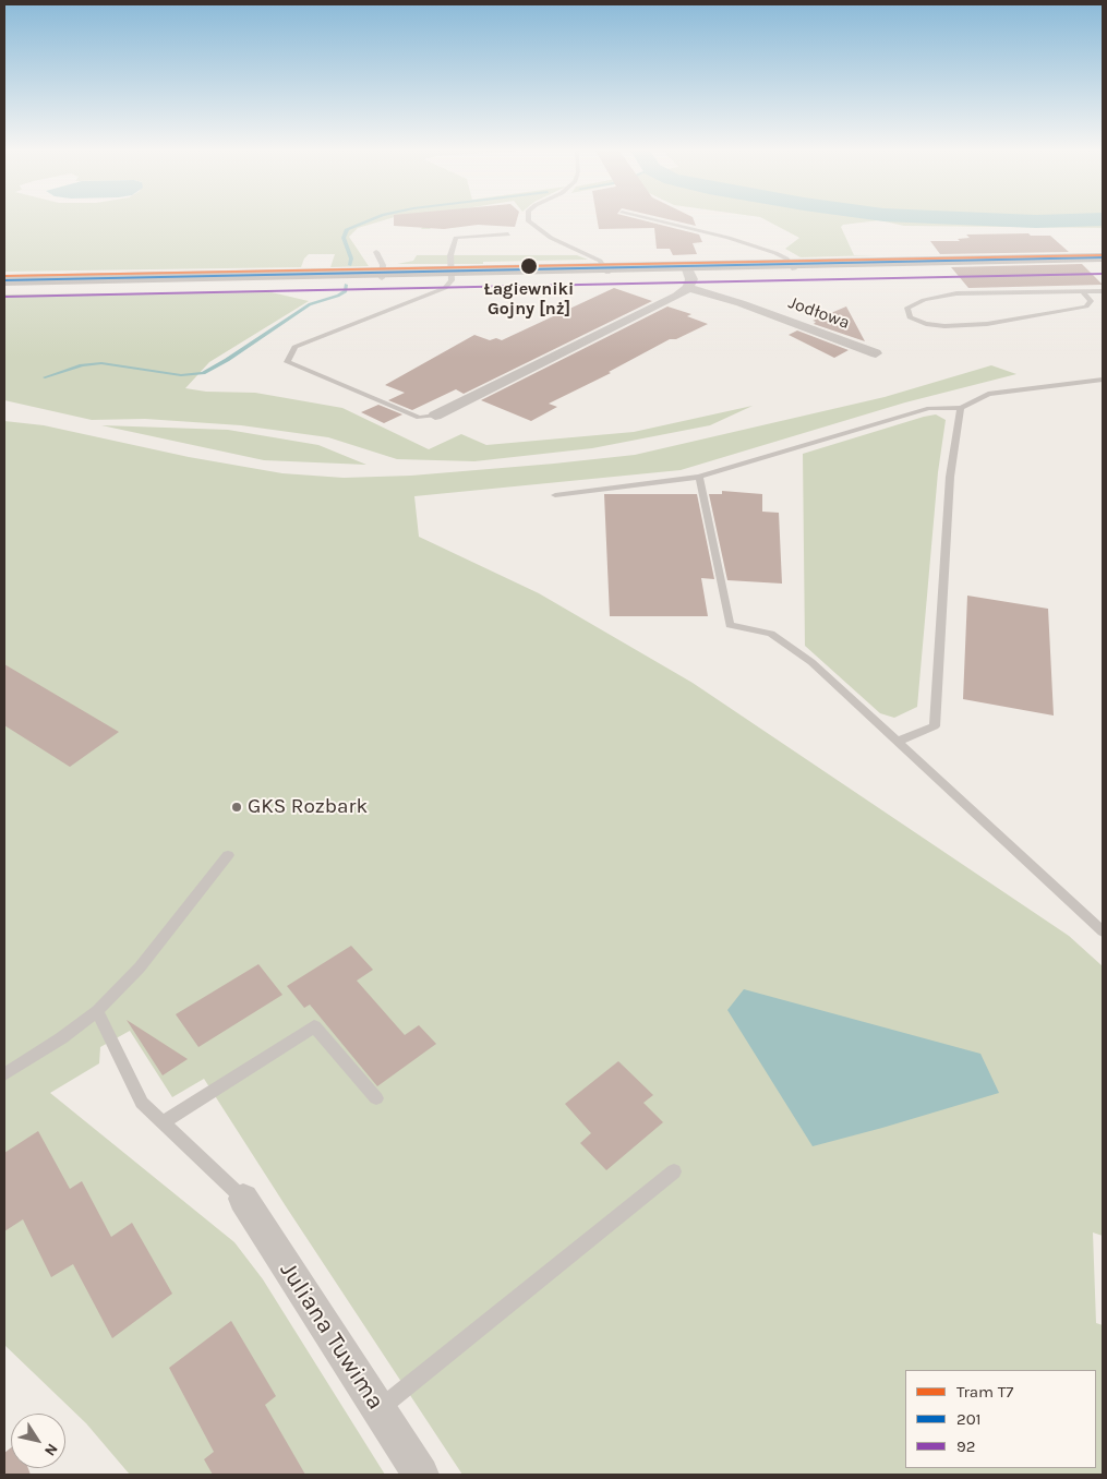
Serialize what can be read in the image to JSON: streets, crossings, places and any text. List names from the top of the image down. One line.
{"streets":{"street":["Jodłowa","Juliana Tuwima"]},"places":["Łagiewniki Gojny [nż]","GKS Rozbark"],"lines":["tram line T7","transit line 201","transit line 92"],"legend":["Tram T7","201","92"],"north":"bottom right"}
